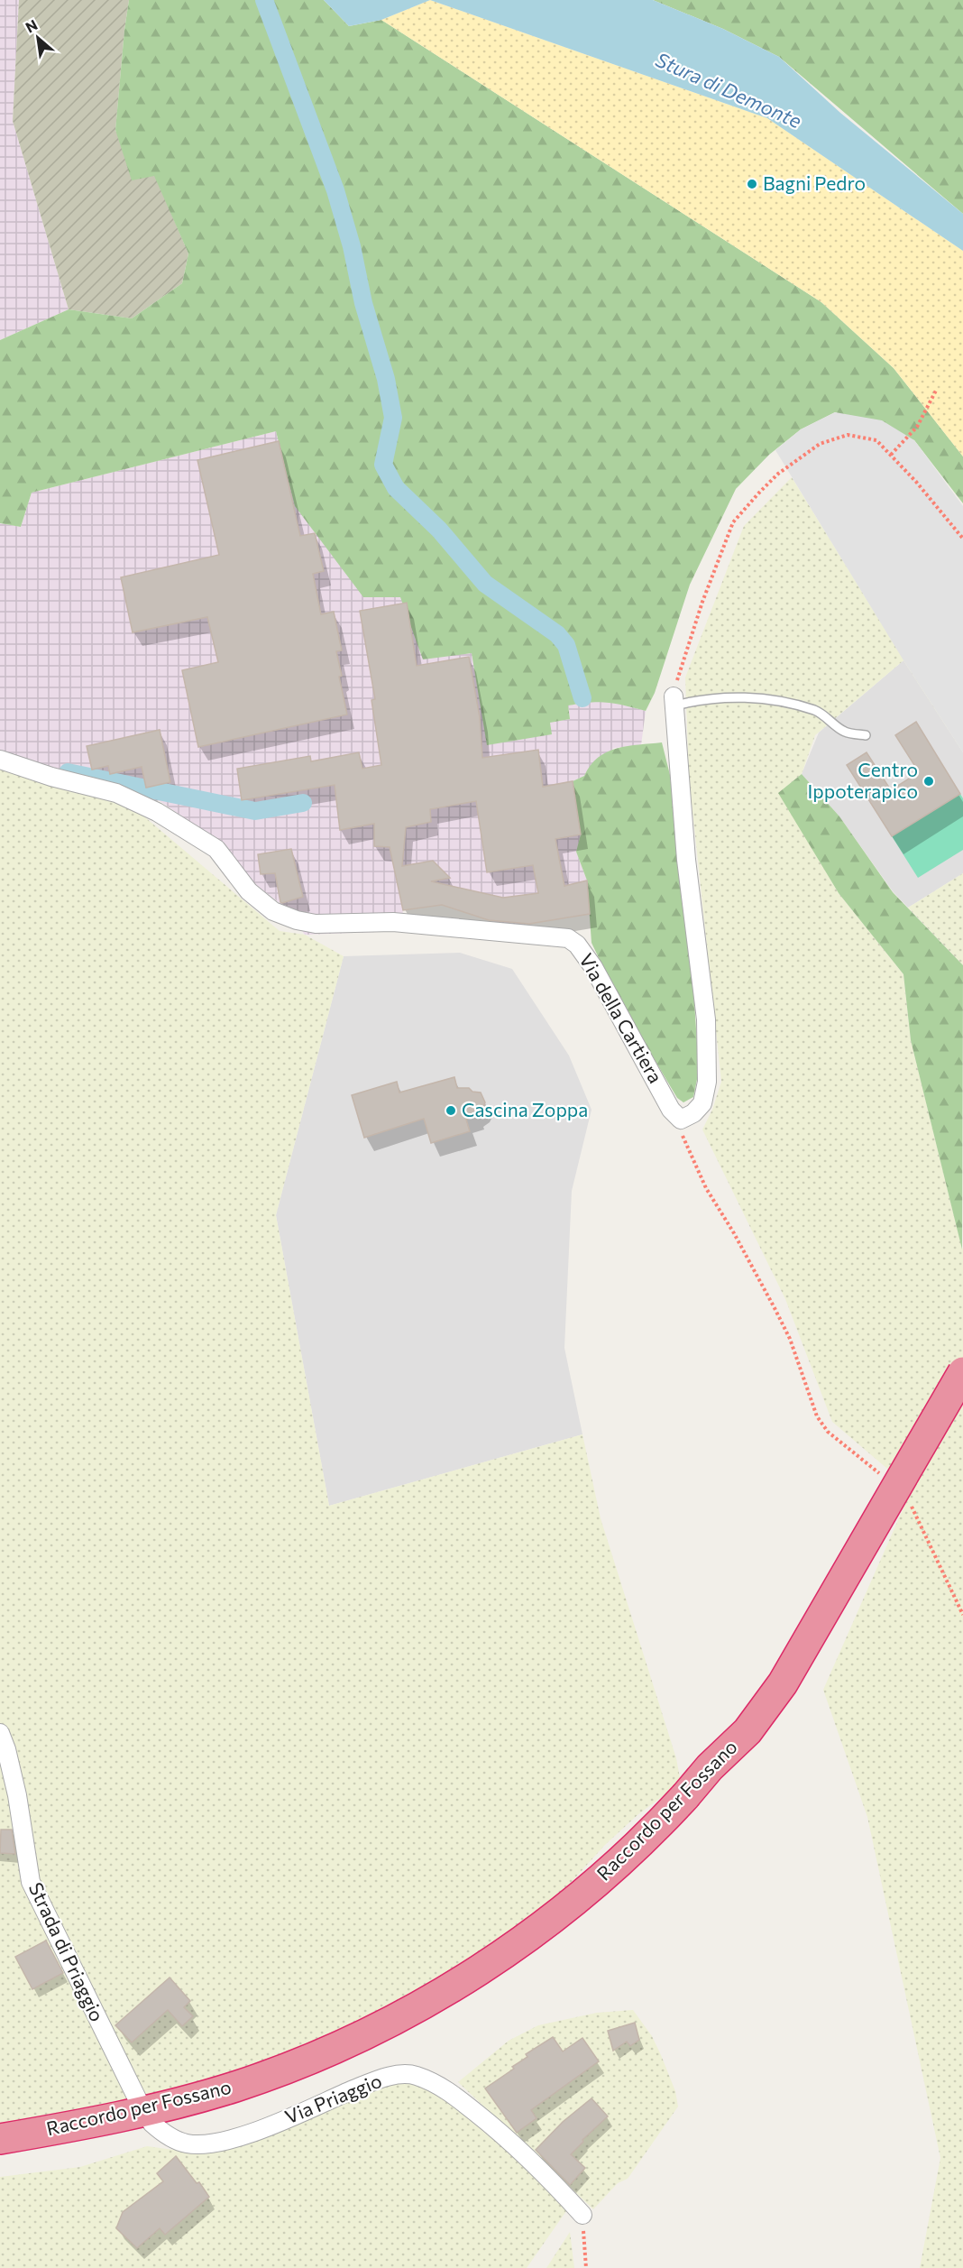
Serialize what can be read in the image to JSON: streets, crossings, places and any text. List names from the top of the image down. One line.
{"streets":{"highway":["Raccordo per Fossano"],"street":["Via della Cartiera","Strada di Priaggio","Via Priaggio"]},"water":["Stura di Demonte"],"places":["Bagni Pedro","Centro Ippoterapico","Cascina Zoppa"],"north":"top left"}
